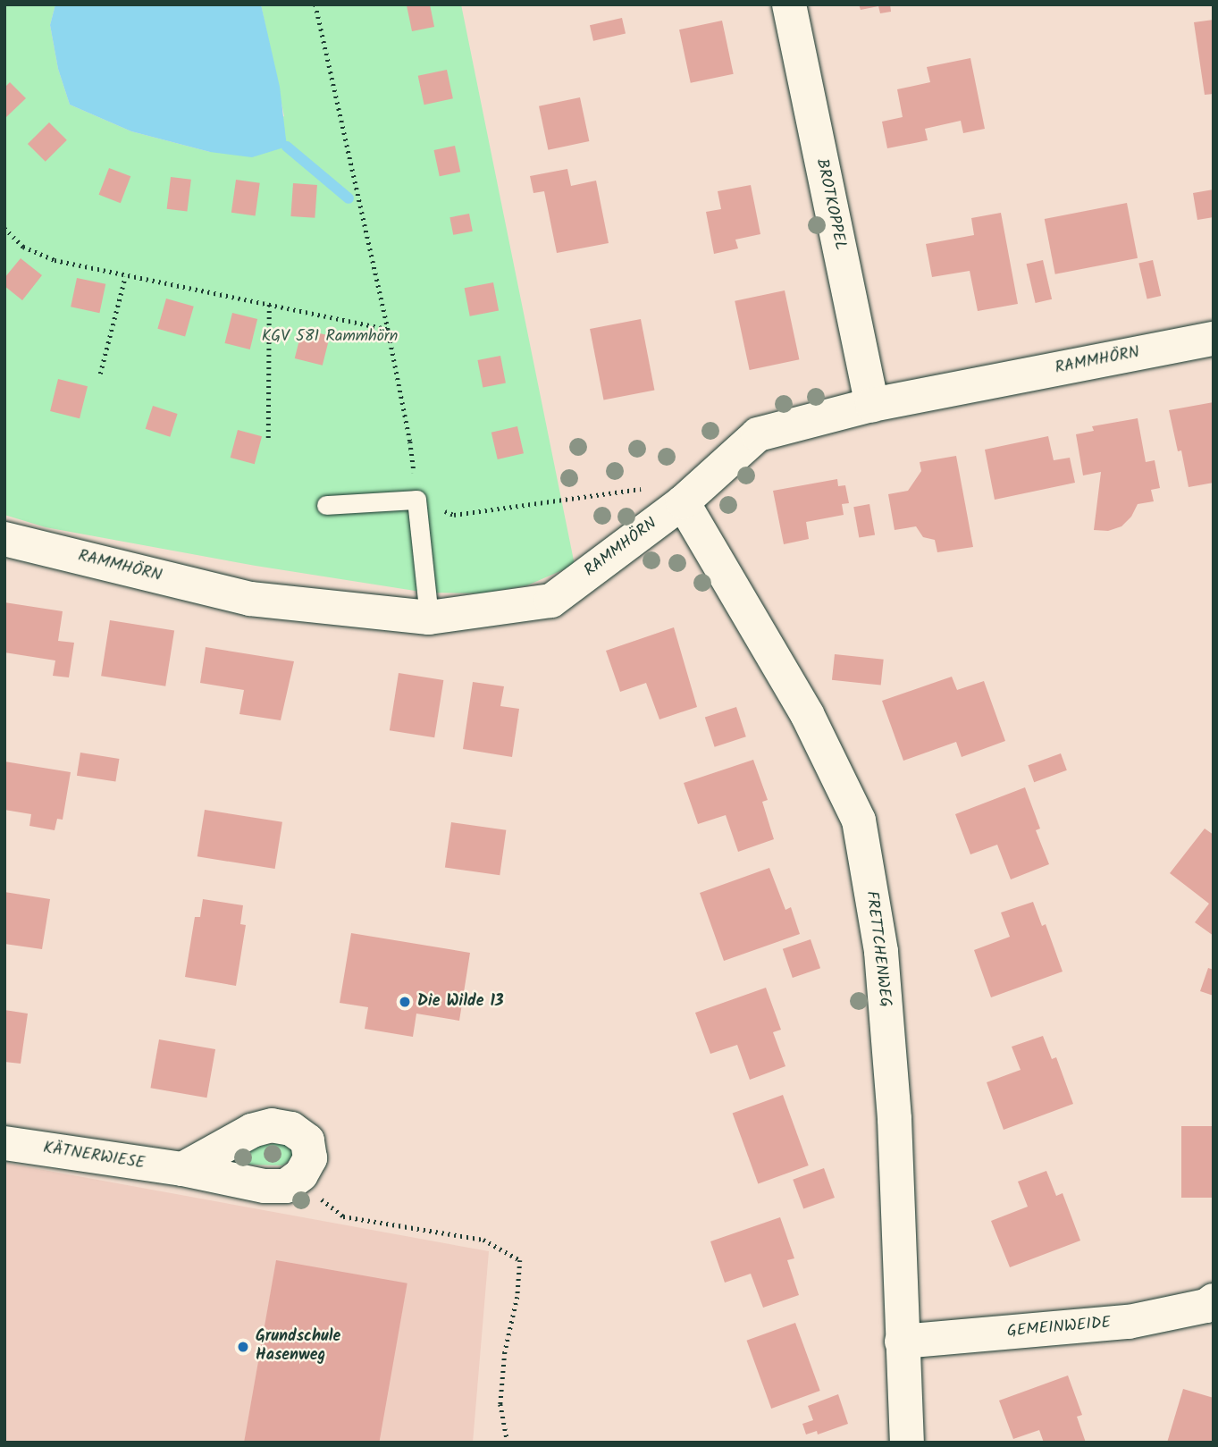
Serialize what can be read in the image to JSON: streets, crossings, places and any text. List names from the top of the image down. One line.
{"streets":{"street":["BROTKOPPEL","RAMMHÖRN","FRETTCHENWEG","KÄTNERWIESE","GEMEINWEIDE"]},"crossings":[["BROTKOPPEL","RAMMHÖRN"],["RAMMHÖRN","FRETTCHENWEG"],["FRETTCHENWEG","GEMEINWEIDE"]],"parks":["KGV 581 Rammhörn"],"places":["Die Wilde 13","Grundschule Hasenweg"]}
